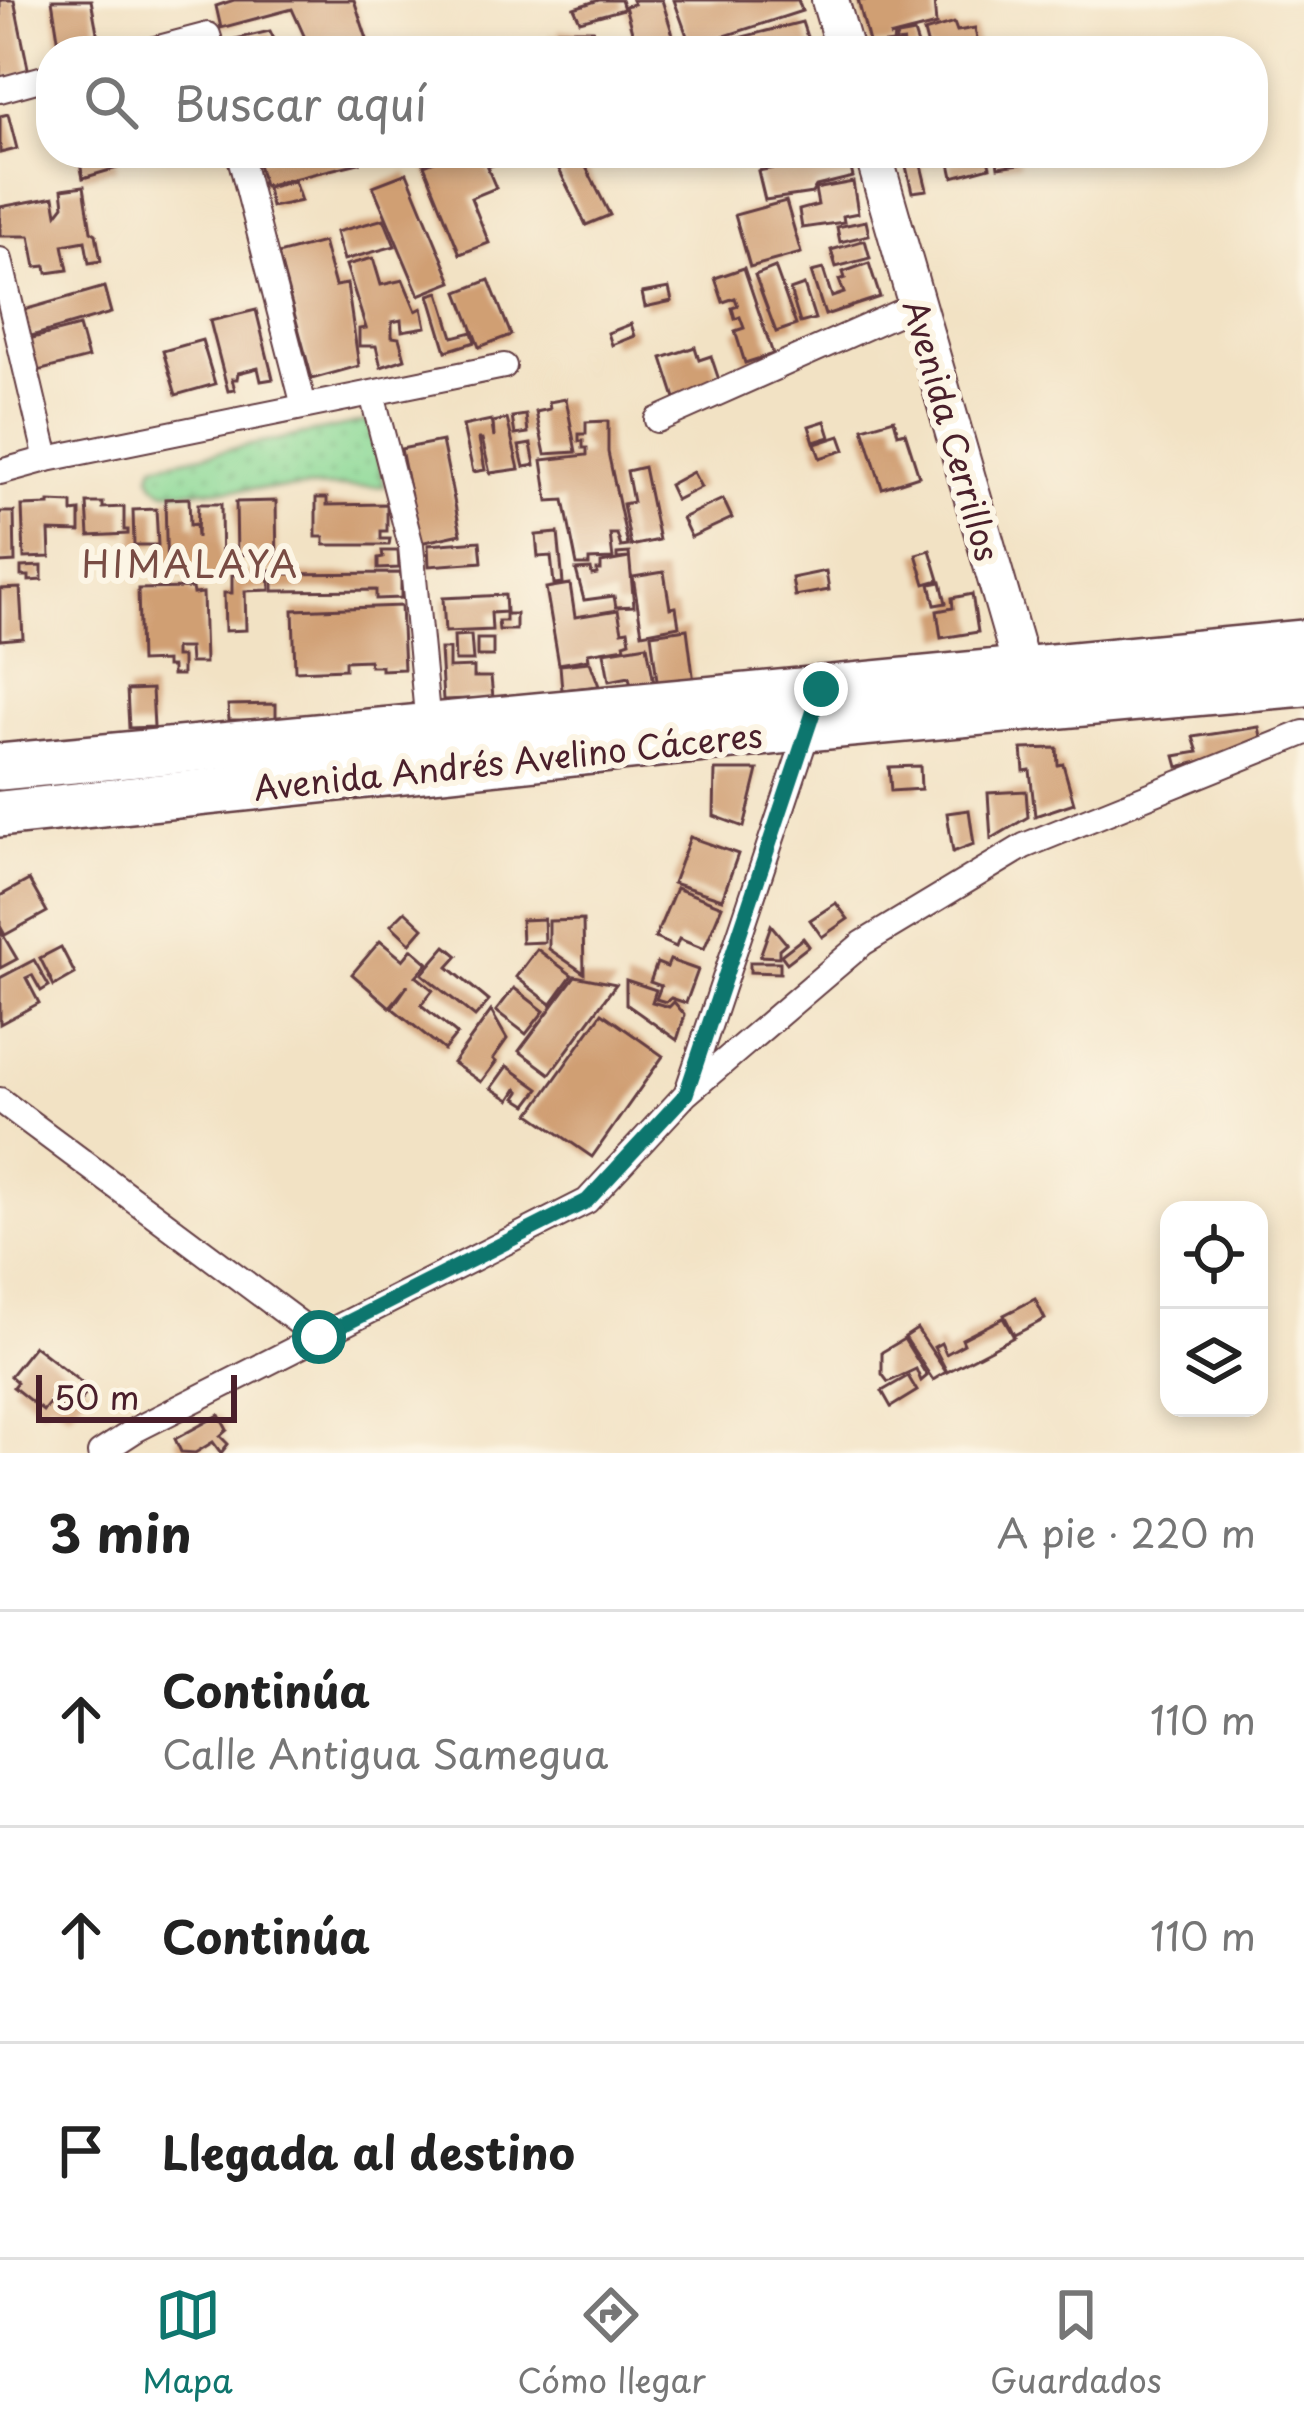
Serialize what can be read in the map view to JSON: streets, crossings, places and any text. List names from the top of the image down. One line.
{"streets":{"highway":["Avenida Andrés Avelino Cáceres"],"street":["Avenida Cerrillos"]},"crossings":[["Avenida Cerrillos","Avenida Andrés Avelino Cáceres"]],"districts":["HIMALAYA"],"scale_bar":"50 m","page":{"search":"Buscar aquí","scale":"50 m","heading":["3 min","A pie · 220 m"],"list":[["Continúa","Calle Antigua Samegua","110 m"],["Continúa","110 m"],"Llegada al destino"],"nav":["Mapa","Cómo llegar","Guardados"]}}
